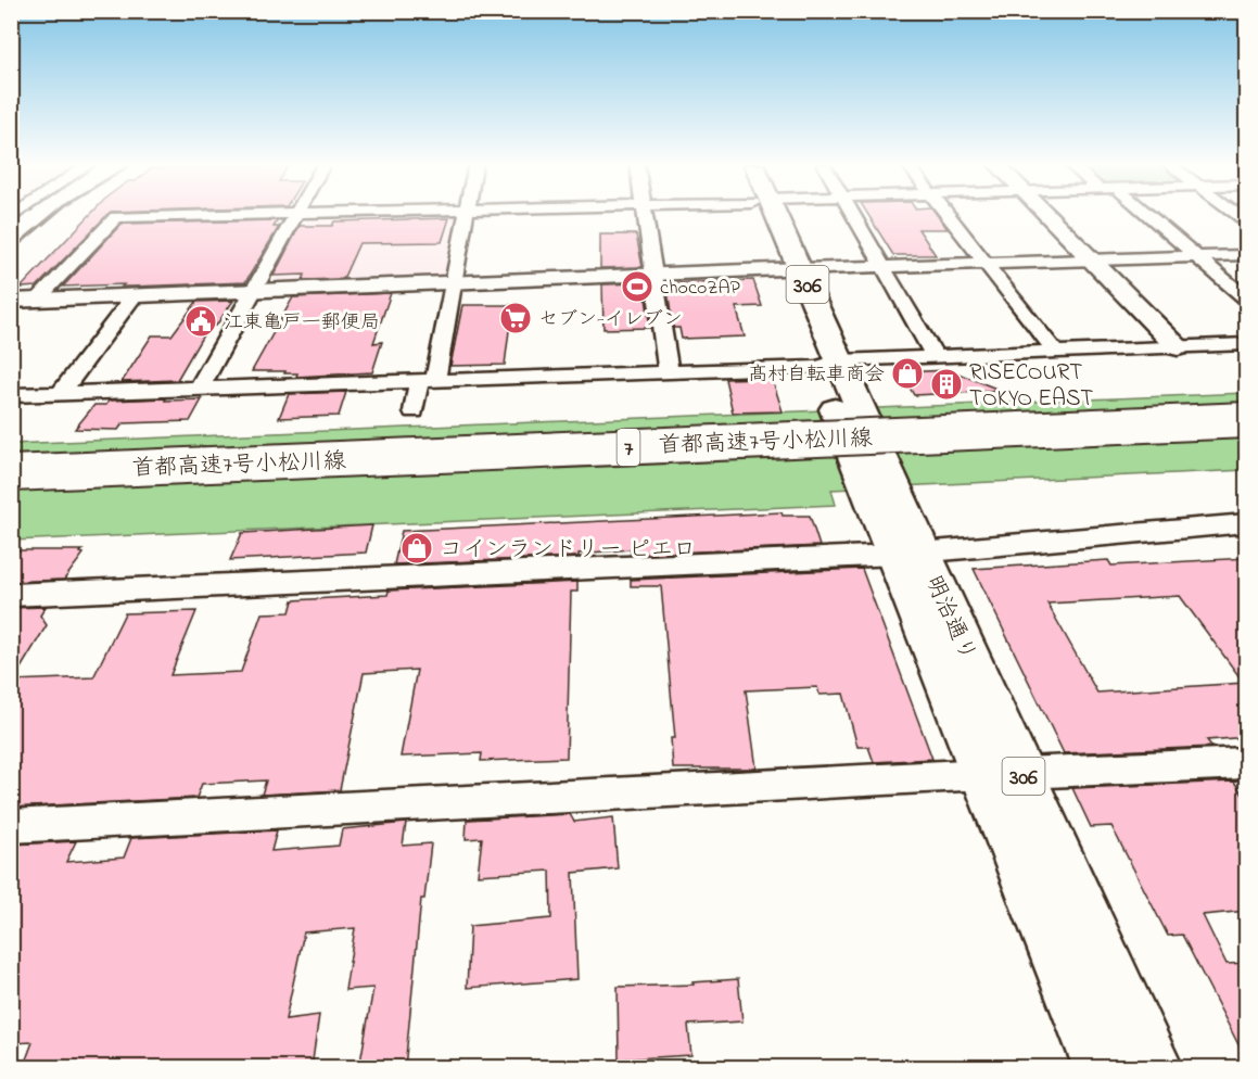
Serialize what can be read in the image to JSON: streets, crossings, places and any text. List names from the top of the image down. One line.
{"streets":{"main road":["306","首都高速7号小松川線","7","明治通り"]},"places":{"sports":["chocoZAP"],"supermarket":["セブン-イレブン"],"public building":["江東亀戸一郵便局"],"shop":["髙村自転車商会","コインランドリー ピエロ"],"building":["RISECOURT TOKYO EAST"]}}
